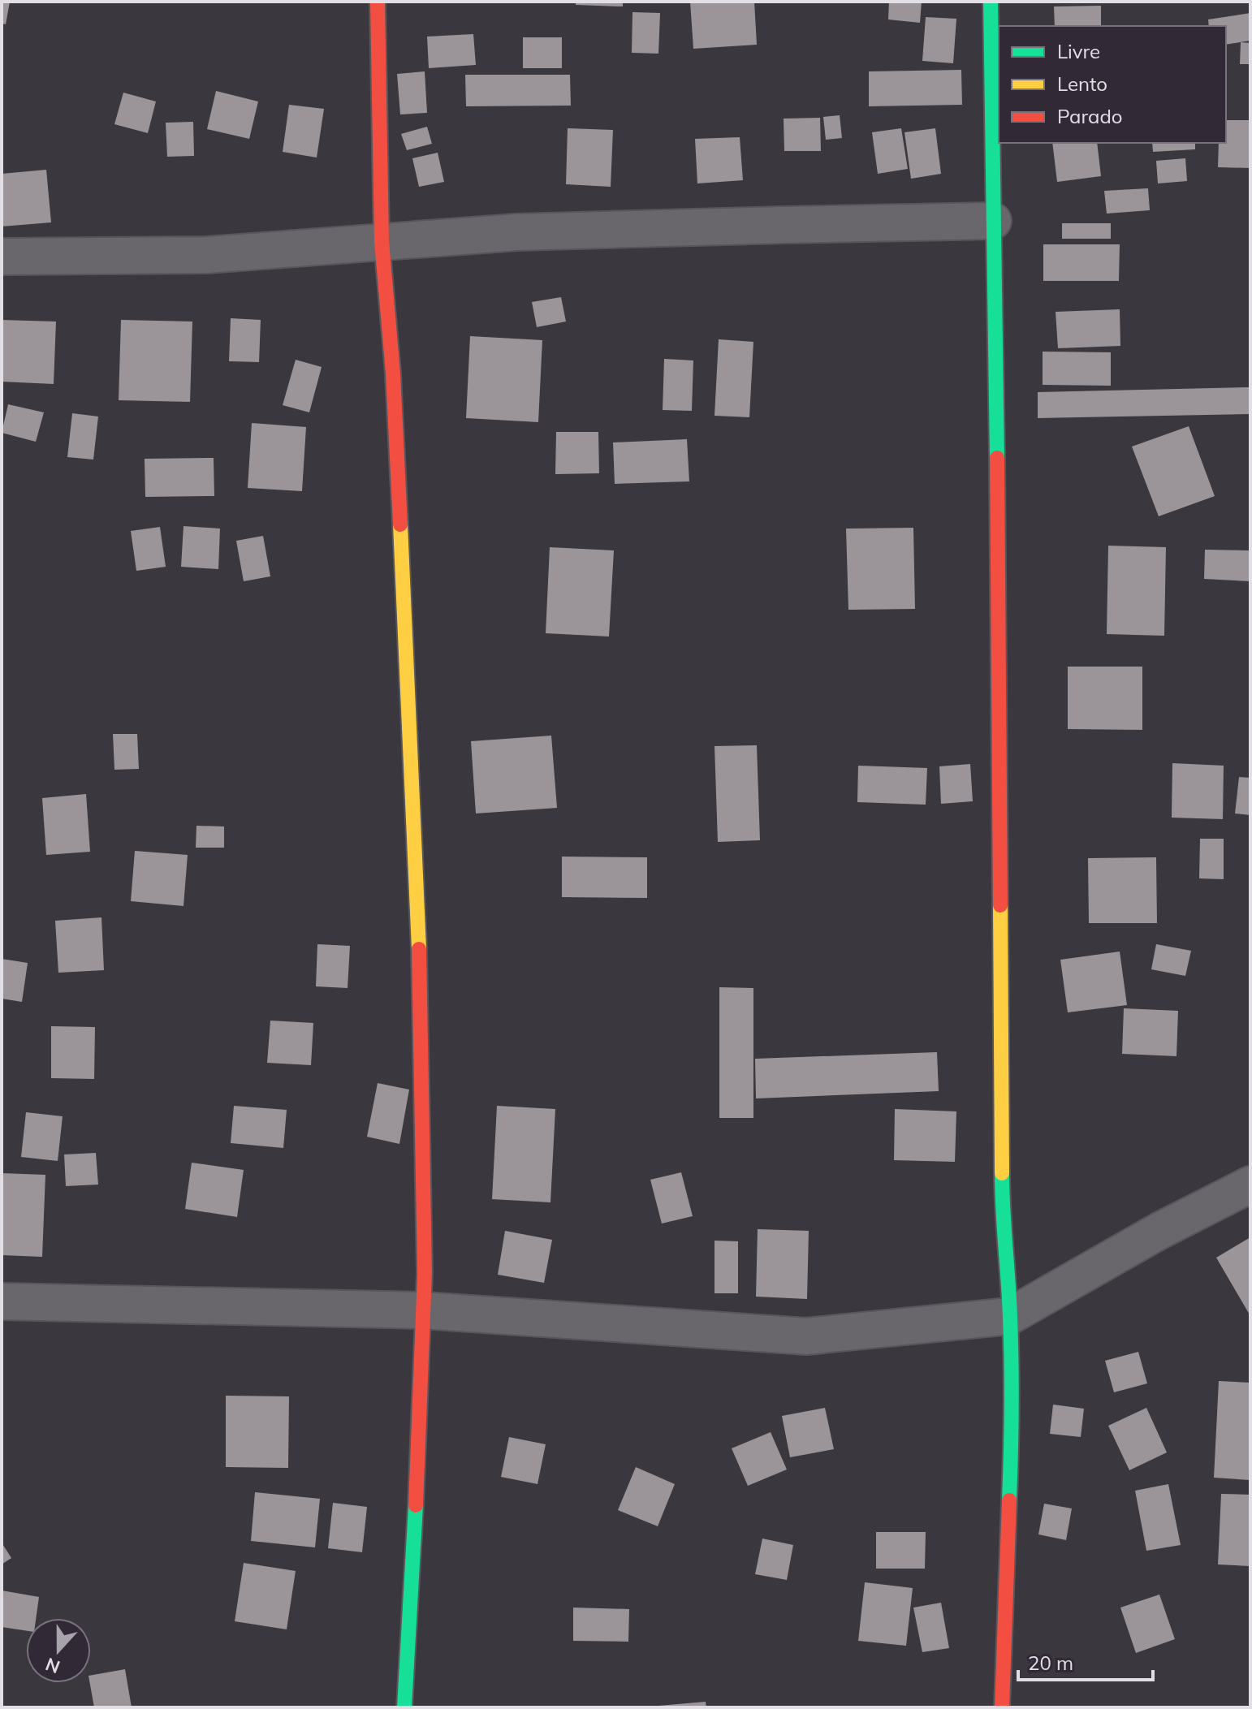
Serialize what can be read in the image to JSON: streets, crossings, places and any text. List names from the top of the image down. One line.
{"legend":["Livre","Lento","Parado"],"scale_bar":"20 m","north":"bottom"}
